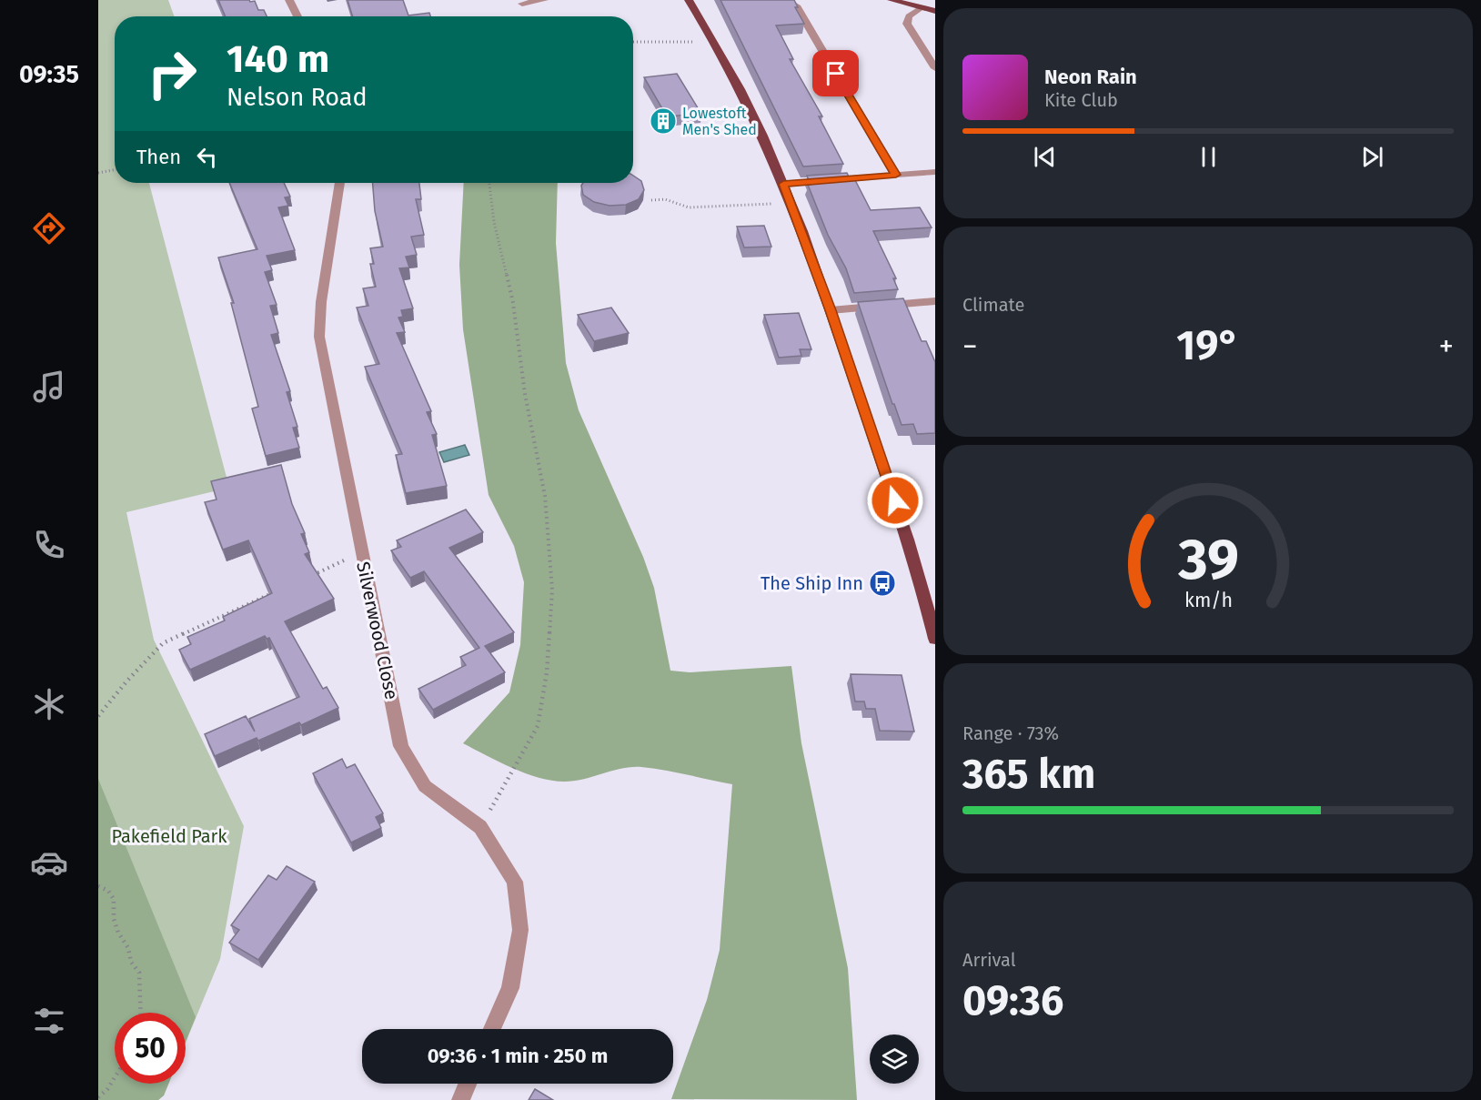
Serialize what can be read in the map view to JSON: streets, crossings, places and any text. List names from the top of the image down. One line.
{"streets":{"street":["Silverwood Close"]},"parks":["Pakefield Park"],"places":{"building":["Lowestoft Men's Shed"],"bus stop":["The Ship Inn"]},"page":{"tabs":"09:35","turn":["140 m","Nelson Road"],"song":["Neon Rain","Kite Club"],"then":"Then","tile":["Climate",["Range · 73%","365 km"],["Arrival","09:36"]],"heat":["−","19°","+"],"limit":"50","trip":"09:36 · 1 min · 250 m","gauge":["39","km/h"]}}
